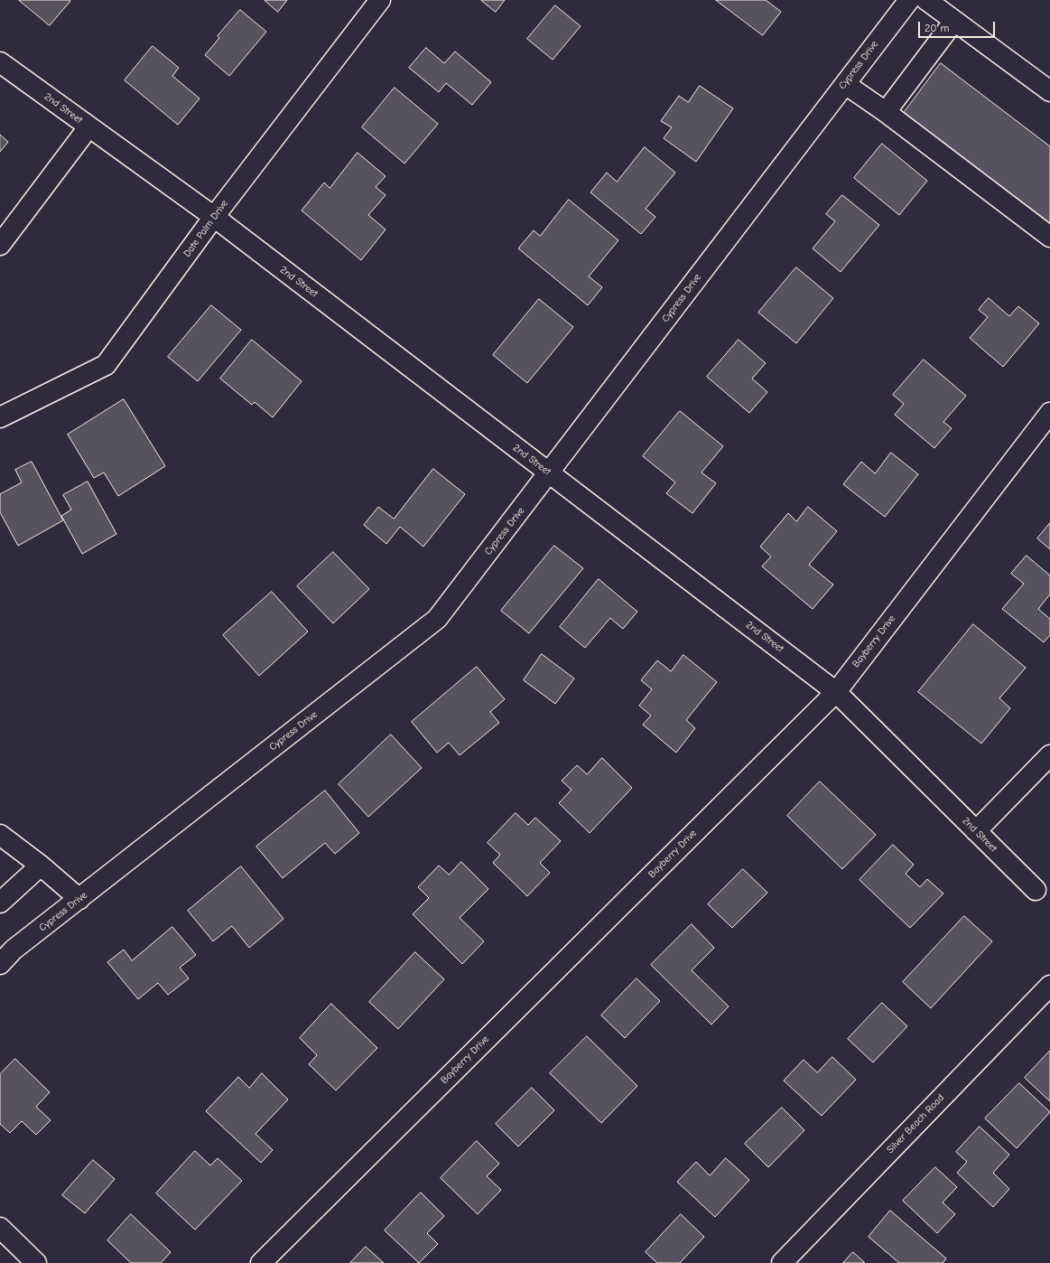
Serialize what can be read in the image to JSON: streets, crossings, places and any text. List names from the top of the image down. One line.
{"streets":{"street":["Cypress Drive","2nd Street","Date Palm Drive","Bayberry Drive","Silver Beach Road"]},"crossings":[["Cypress Drive","2nd Street"],["2nd Street","Date Palm Drive"],["2nd Street","Bayberry Drive"]],"scale_bar":"20 m"}
